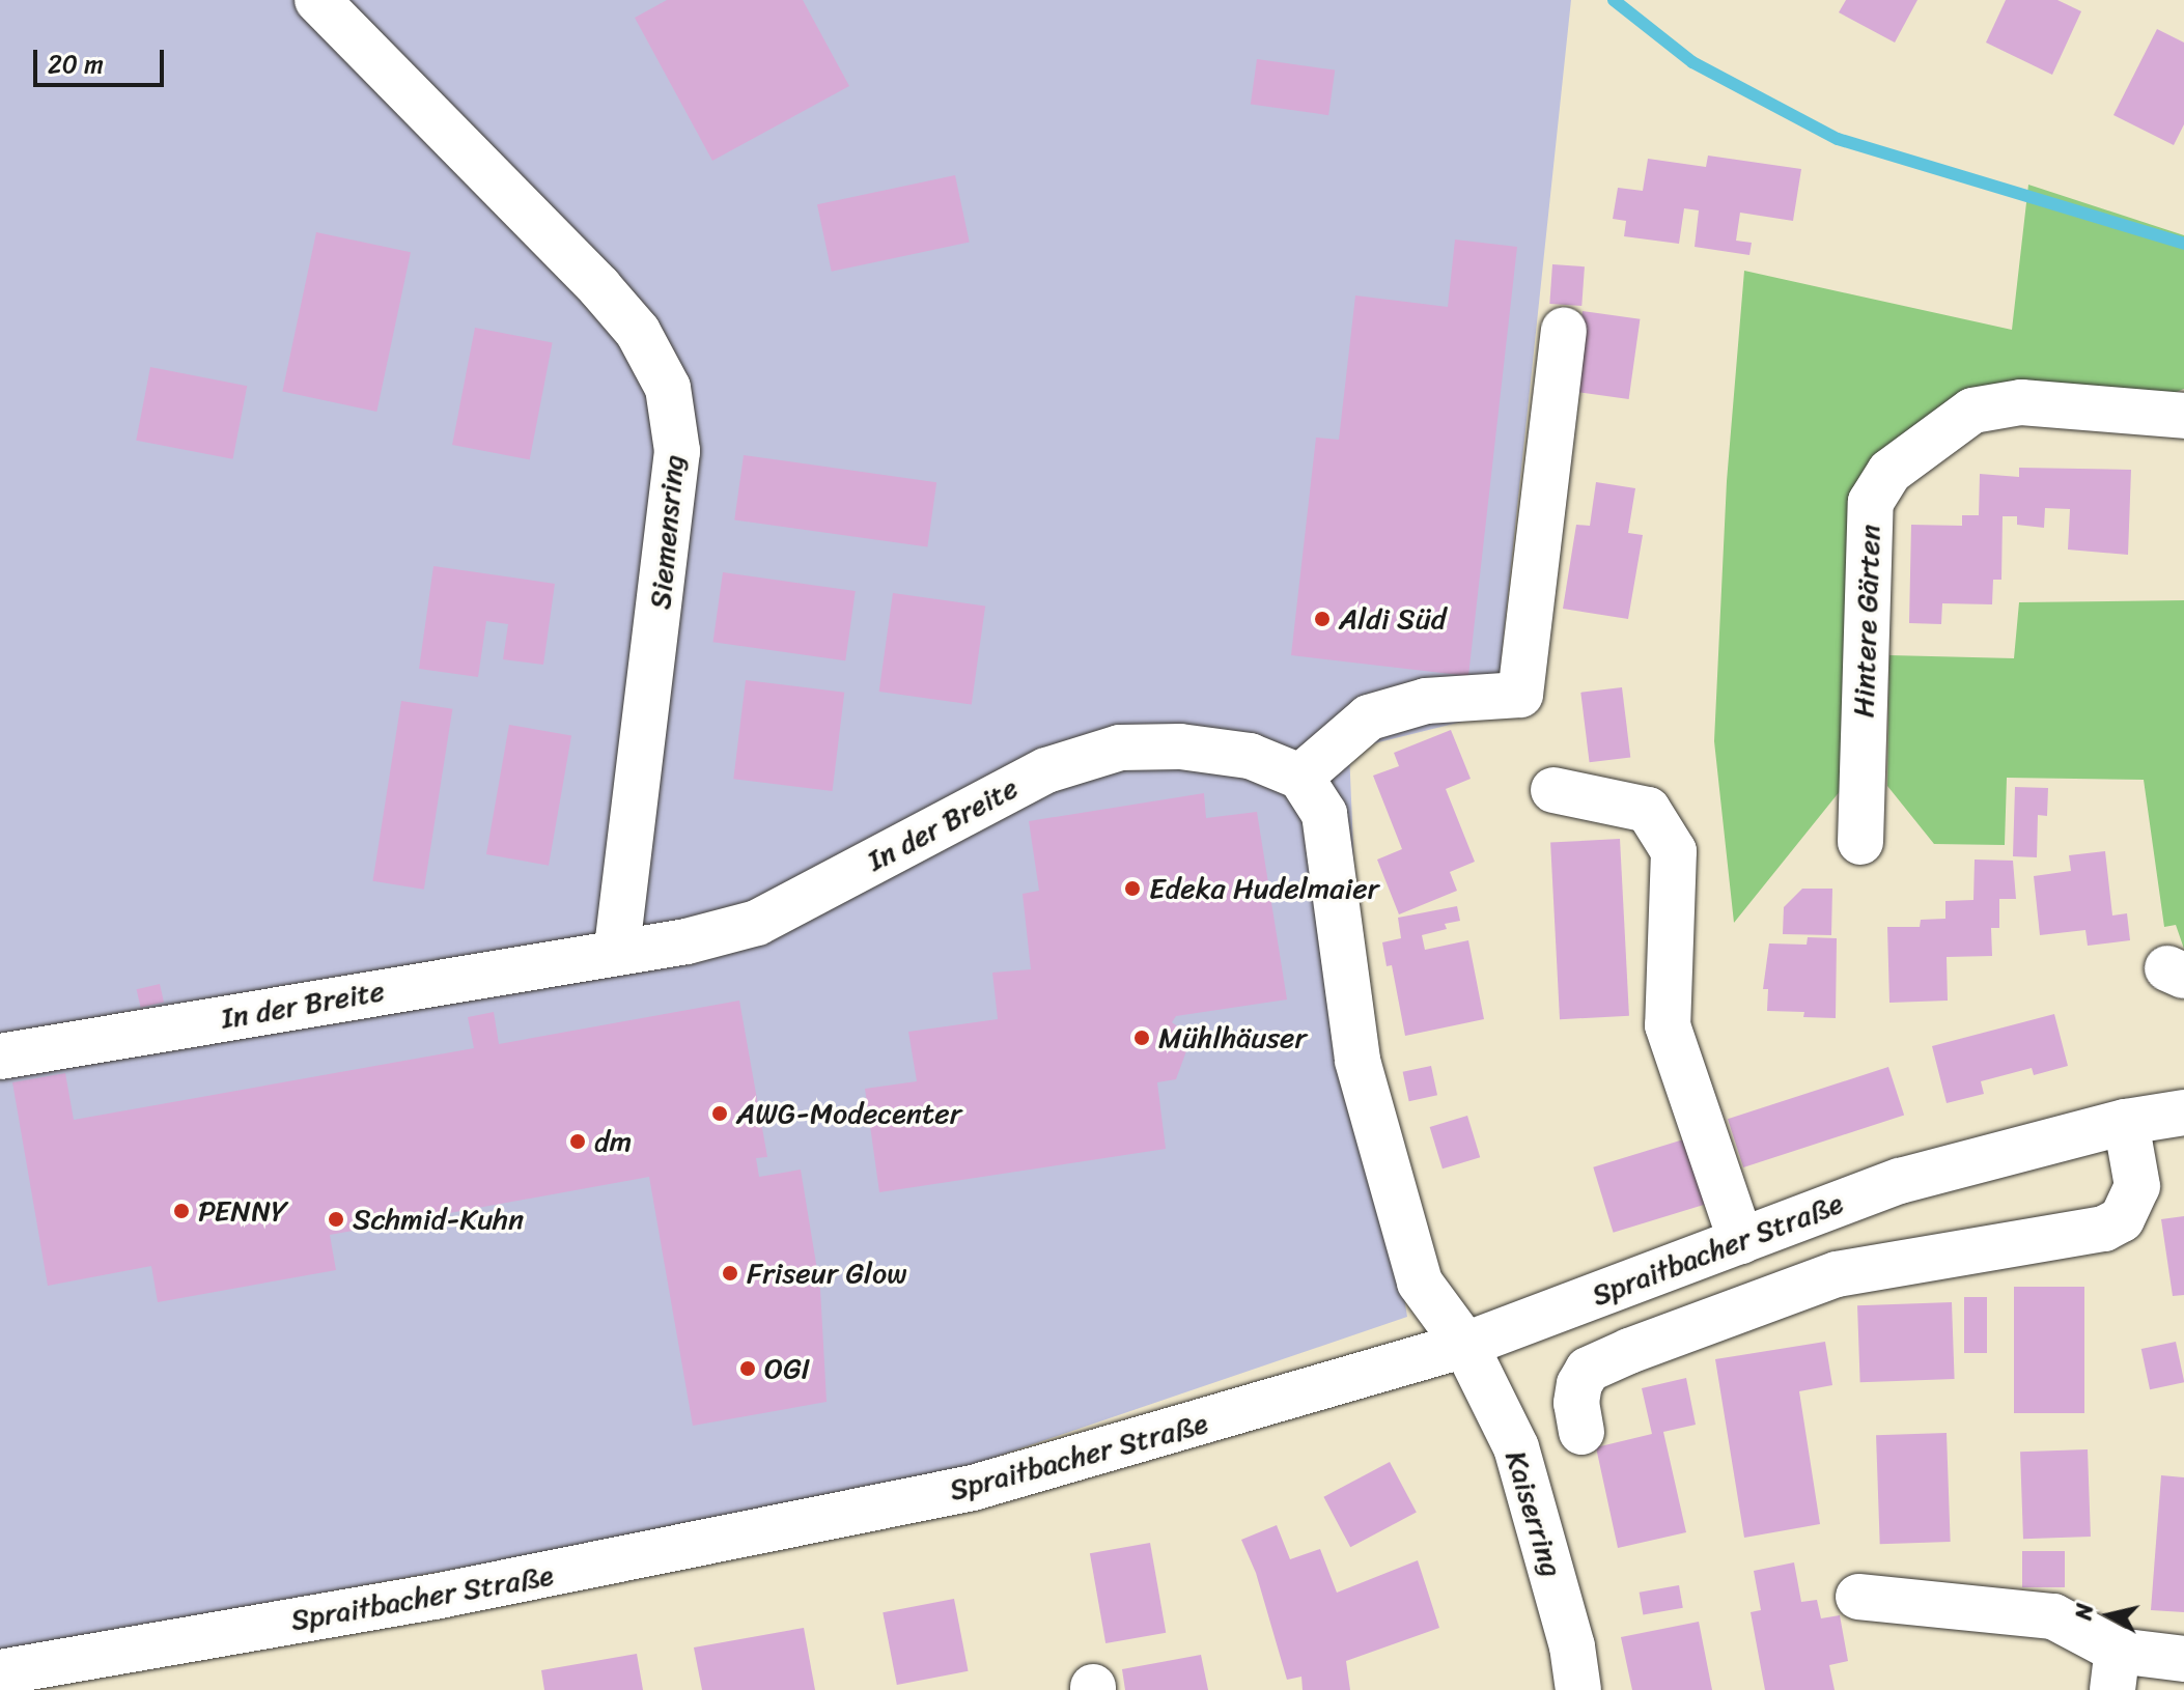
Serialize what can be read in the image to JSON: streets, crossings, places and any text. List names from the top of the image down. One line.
{"streets":{"street":["Siemensring","Hintere Gärten","In der Breite","Spraitbacher Straße","Kaiserring"]},"crossings":[["Siemensring","In der Breite"],["Spraitbacher Straße","Kaiserring"]],"places":["Aldi Süd","Edeka Hudelmaier","Mühlhäuser","AWG-Modecenter","dm","PENNY","Schmid-Kuhn","Friseur Glow","OGI"],"scale_bar":"20 m","north":"left"}
